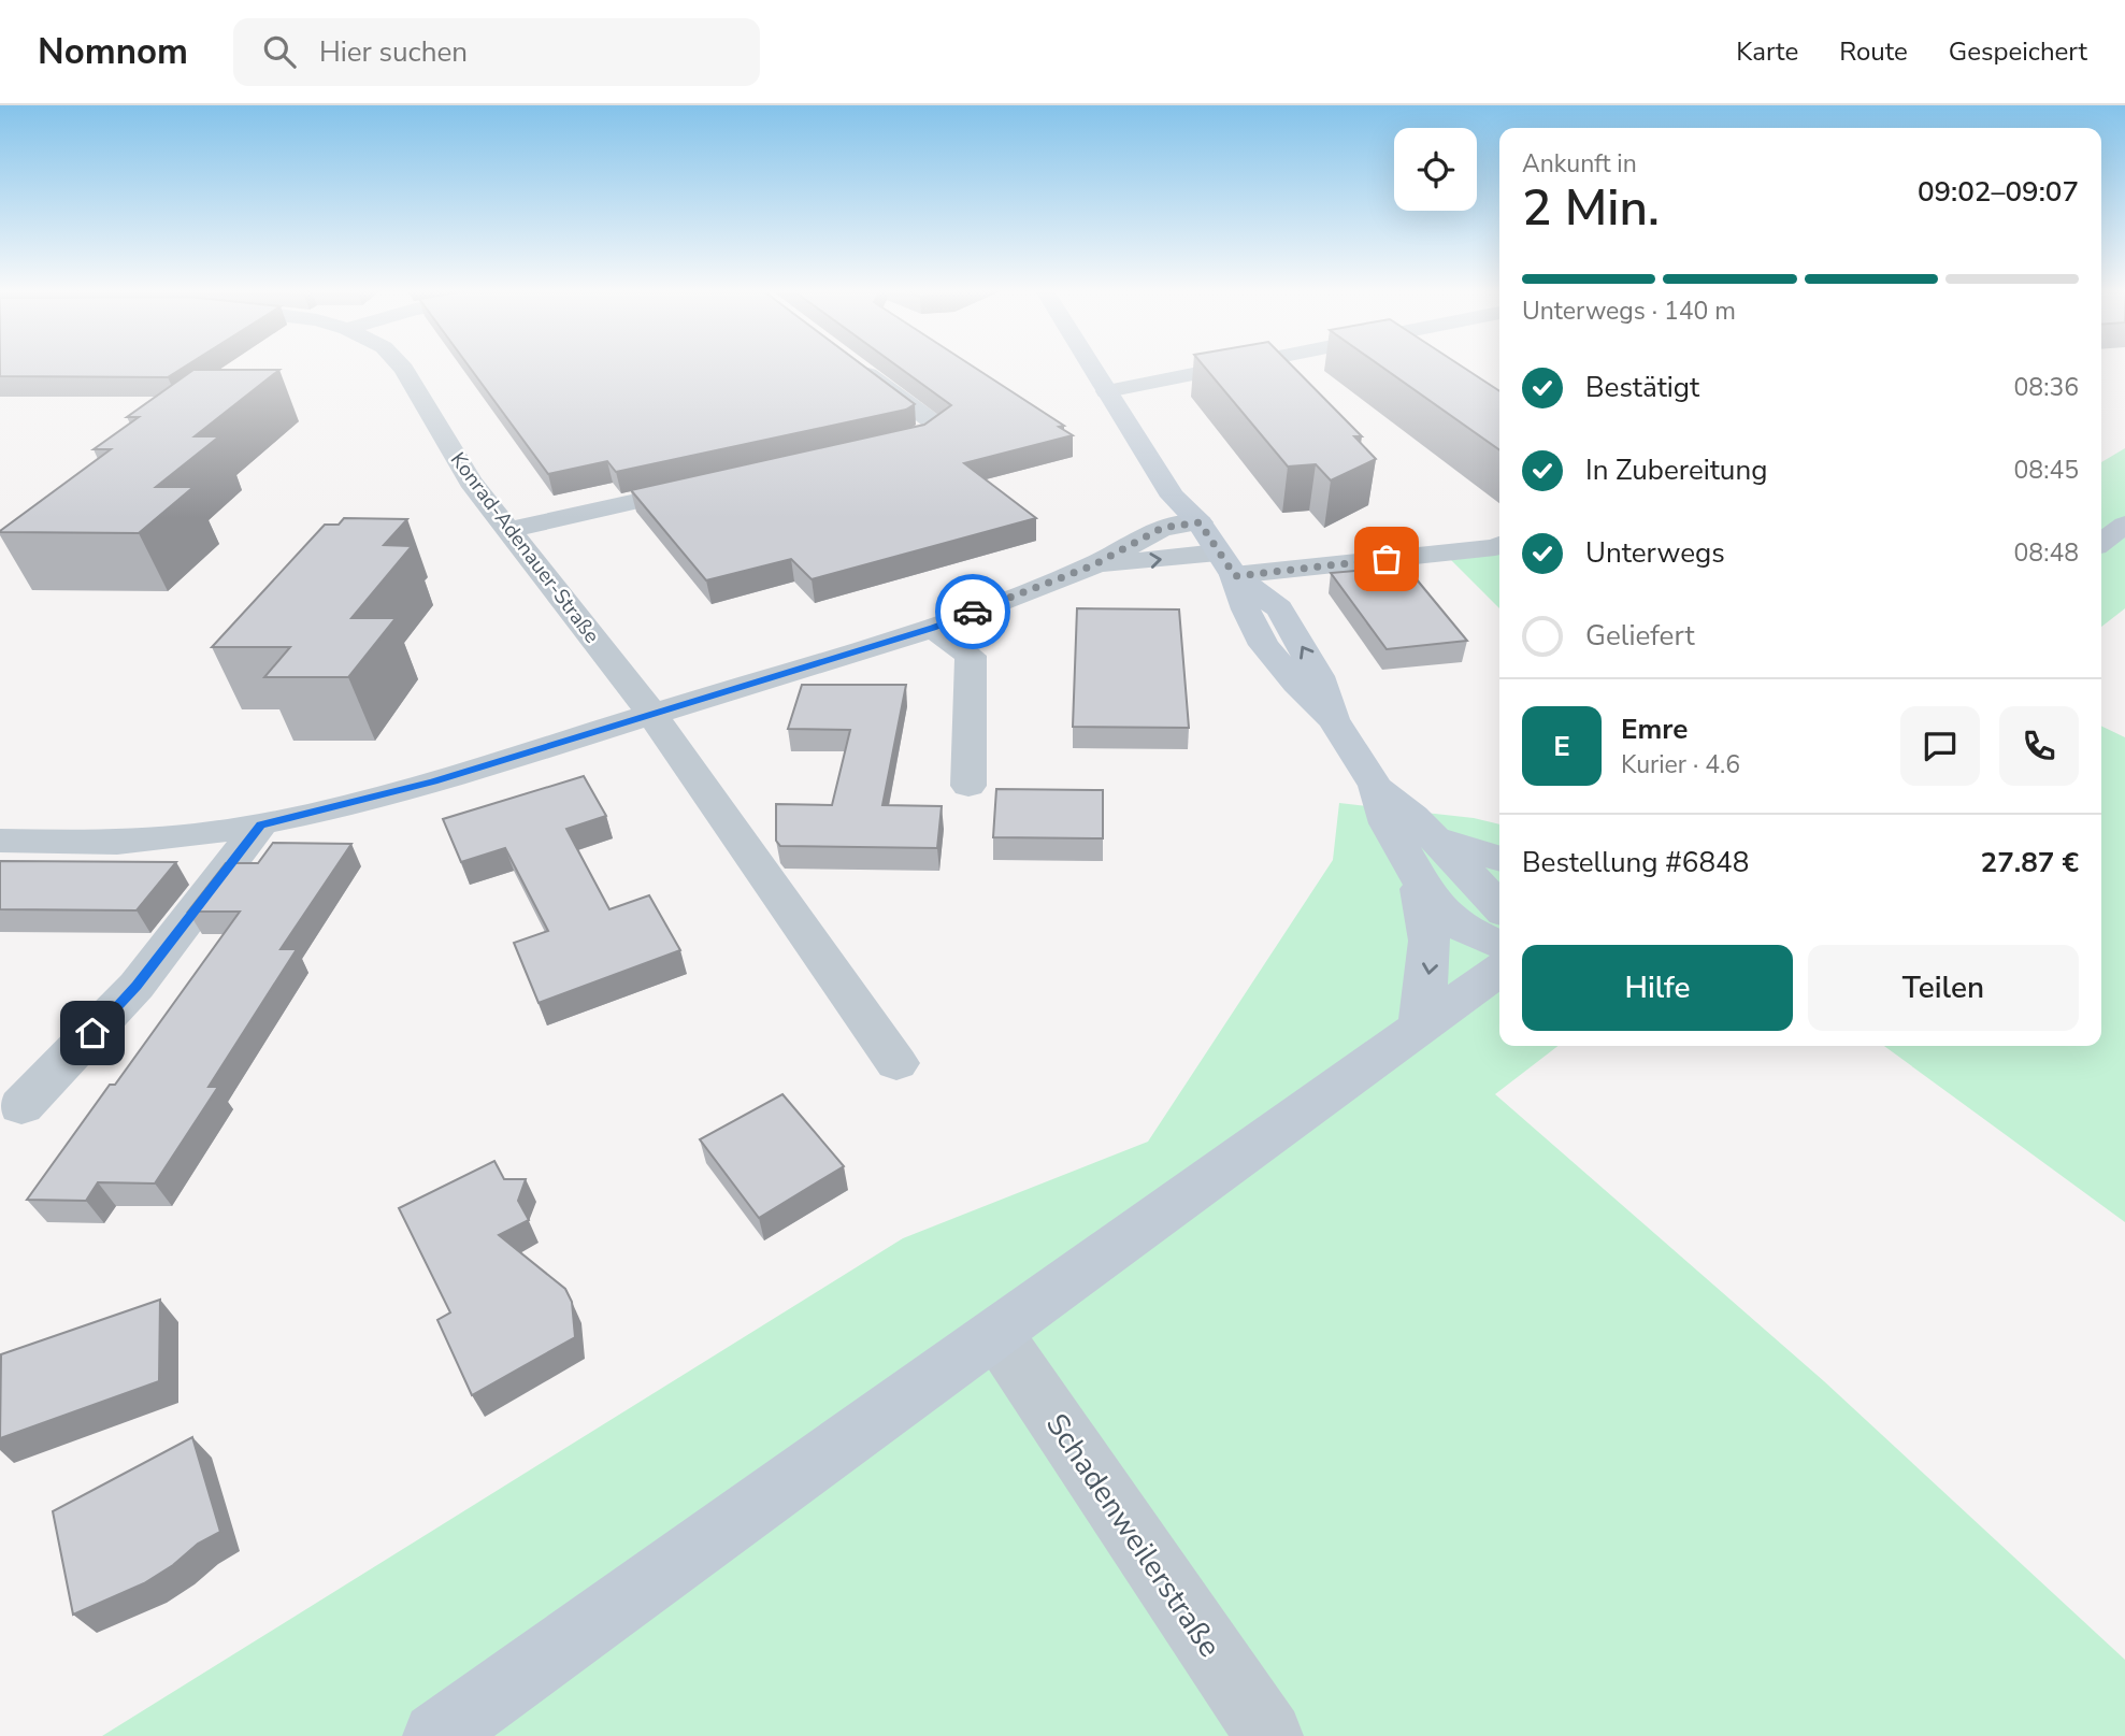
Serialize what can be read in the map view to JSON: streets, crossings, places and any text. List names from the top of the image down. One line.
{"streets":{"street":["Konrad-Adenauer-Straße","Schadenweilerstraße"]},"page":{"header":"Nomnom","search":"Hier suchen","nav":["Karte","Route","Gespeichert"],"heading":["2 Min.","Ankunft in","09:02–09:07"],"panel":["Emre","Kurier · 4.6","Bestellung #6848","27.87 €"],"bar":"Unterwegs · 140 m","list":[["Bestätigt","08:36"],["In Zubereitung","08:45"],["Unterwegs","08:48"],"Geliefert"],"round":"E","buttons":["Hilfe","Teilen"]}}
